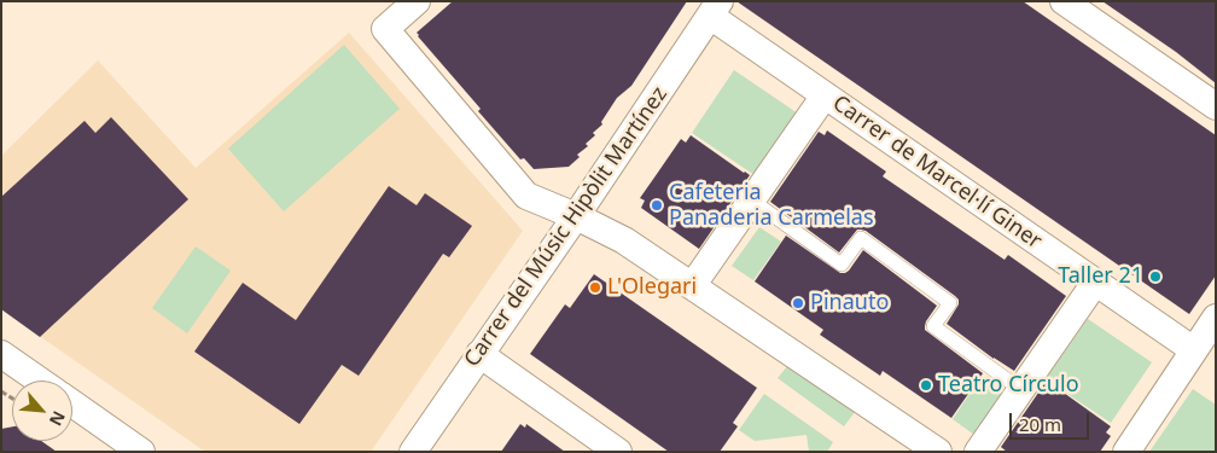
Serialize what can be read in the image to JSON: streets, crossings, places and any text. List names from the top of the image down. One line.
{"streets":{"street":["Carrer de Marcel·lí Giner","Carrer del Músic Hipòlit Martínez"]},"crossings":[["Carrer de Marcel·lí Giner","Carrer del Músic Hipòlit Martínez"]],"places":["Cafeteria Panaderia Carmelas","Taller 21","L'Olegari","Pinauto","Teatro Círculo"],"scale_bar":"20 m","north":"bottom right"}
